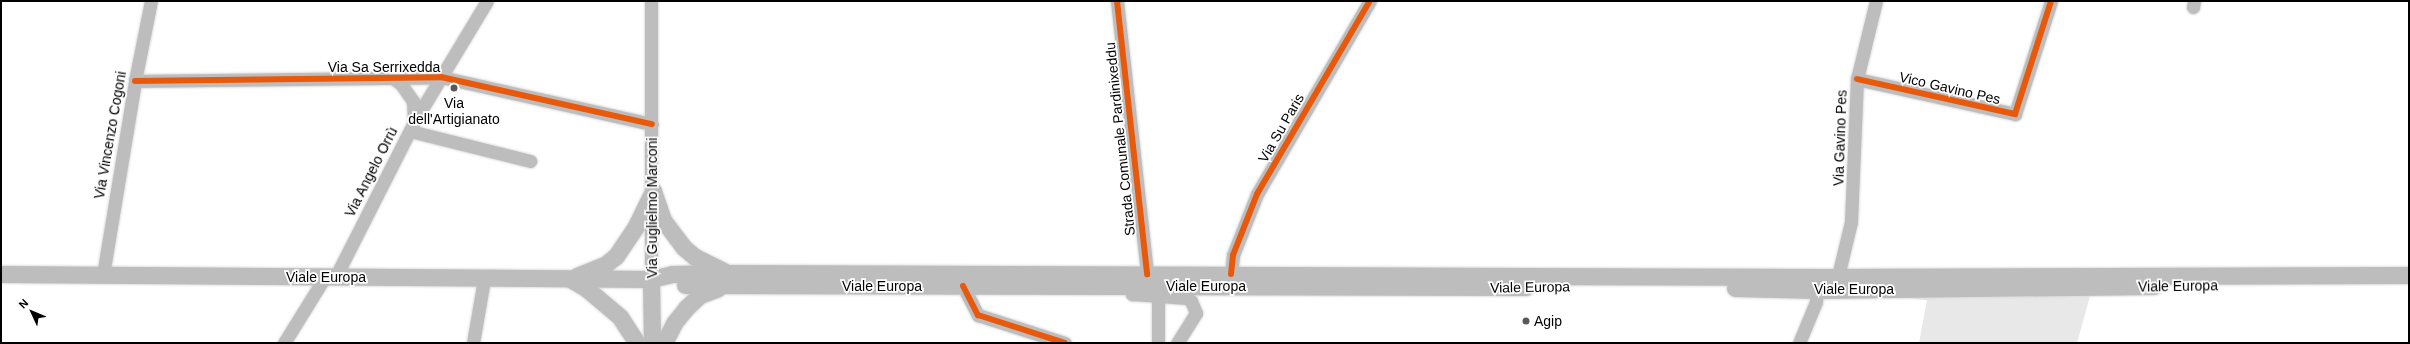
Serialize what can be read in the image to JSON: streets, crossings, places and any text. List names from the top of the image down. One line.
{"streets":{"main road":["Via Guglielmo Marconi","Viale Europa"],"street":["Via Sa Serrixedda","Vico Gavino Pes","Via Su Paris","Via Vincenzo Cogoni","Via Gavino Pes","Strada Comunale Pardinixeddu","Via Angelo Orrù"]},"crossings":[["Via Sa Serrixedda","Via Vincenzo Cogoni"],["Via Sa Serrixedda","Via Angelo Orrù"],["Via Sa Serrixedda","Via Guglielmo Marconi"],["Vico Gavino Pes","Via Gavino Pes"],["Via Su Paris","Viale Europa"],["Via Vincenzo Cogoni","Viale Europa"],["Via Gavino Pes","Viale Europa"],["Strada Comunale Pardinixeddu","Viale Europa"],["Via Angelo Orrù","Viale Europa"],["Via Guglielmo Marconi","Viale Europa"]],"places":["Via dell'Artigianato","Agip"],"north":"top left"}
